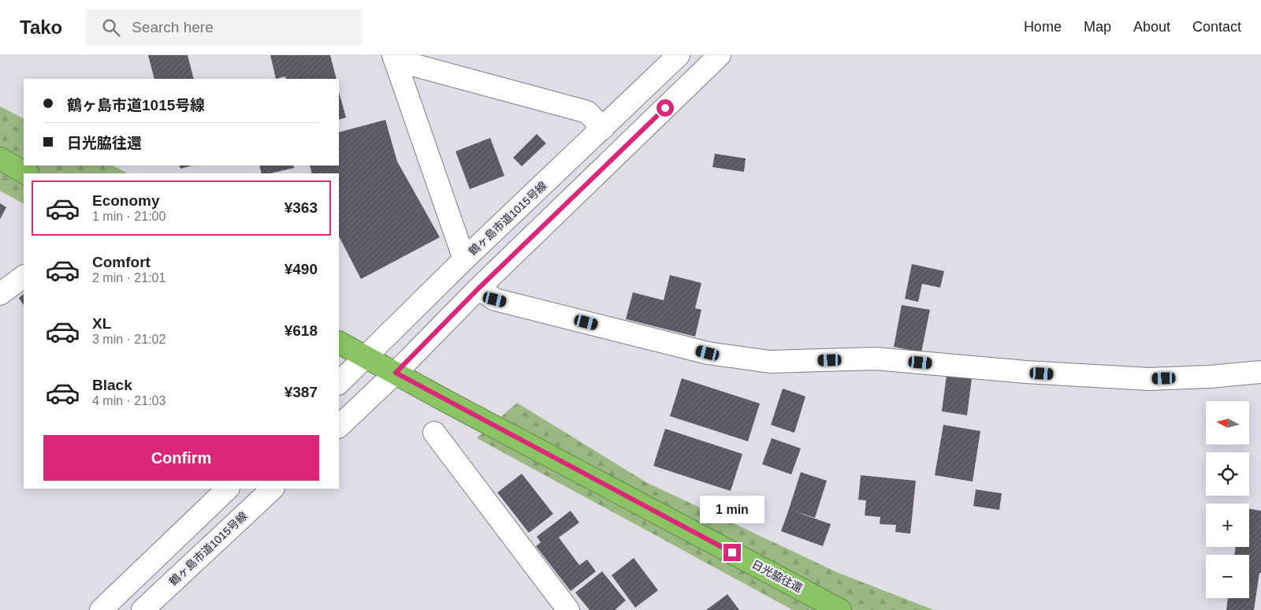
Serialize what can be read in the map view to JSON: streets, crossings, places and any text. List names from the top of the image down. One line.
{"streets":{"highway":["日光脇往還"],"street":["鶴ヶ島市道1015号線"]},"crossings":[["鶴ヶ島市道1015号線","日光脇往還"]],"north":"left","page":{"header":"Tako","search":"Search here","nav":["Home","Map","About","Contact"],"banner":["鶴ヶ島市道1015号線","日光脇往還"],"list":[{"name":"Economy","note":"1 min · 21:00","value":"¥363"},{"name":"Comfort","note":"2 min · 21:01","value":"¥490"},{"name":"XL","note":"3 min · 21:02","value":"¥618"},{"name":"Black","note":"4 min · 21:03","value":"¥387"}],"map_buttons":["+","−"],"buttons":"Confirm","bubble":"1 min"}}
